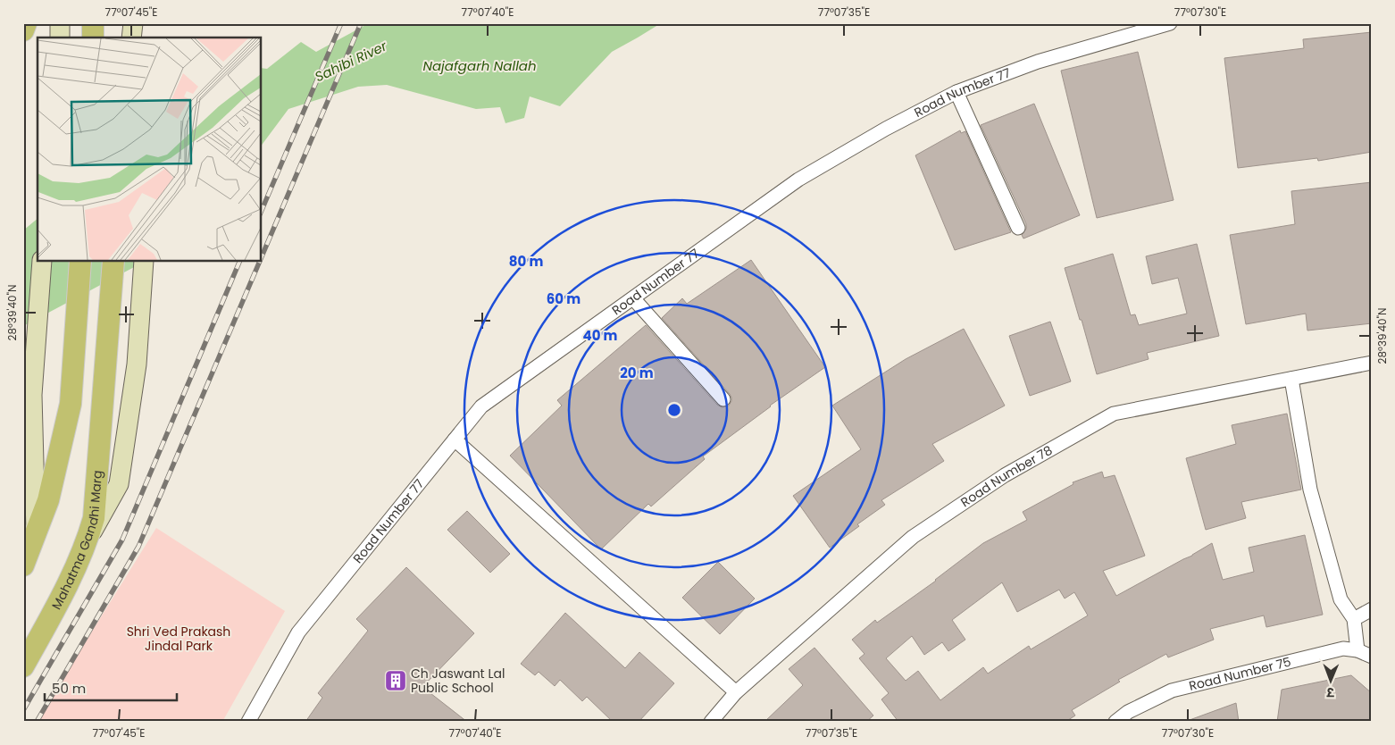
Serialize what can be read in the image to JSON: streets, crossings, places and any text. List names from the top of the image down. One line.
{"streets":{"main road":["Mahatma Gandhi Marg"],"street":["Road Number 77","Road Number 78","Road Number 75"]},"water":["Sahibi River","Najafgarh Nallah"],"parks":["Shri Ved Prakash Jindal Park"],"places":{"building":["Ch Jaswant Lal Public School"]},"scale_bar":"50 m","north":"bottom","coordinates":["77°07'45\"E","77°07'40\"E","77°07'35\"E","77°07'30\"E","28°39'40\"N"],"rings":["80 m","60 m","40 m","20 m"]}
